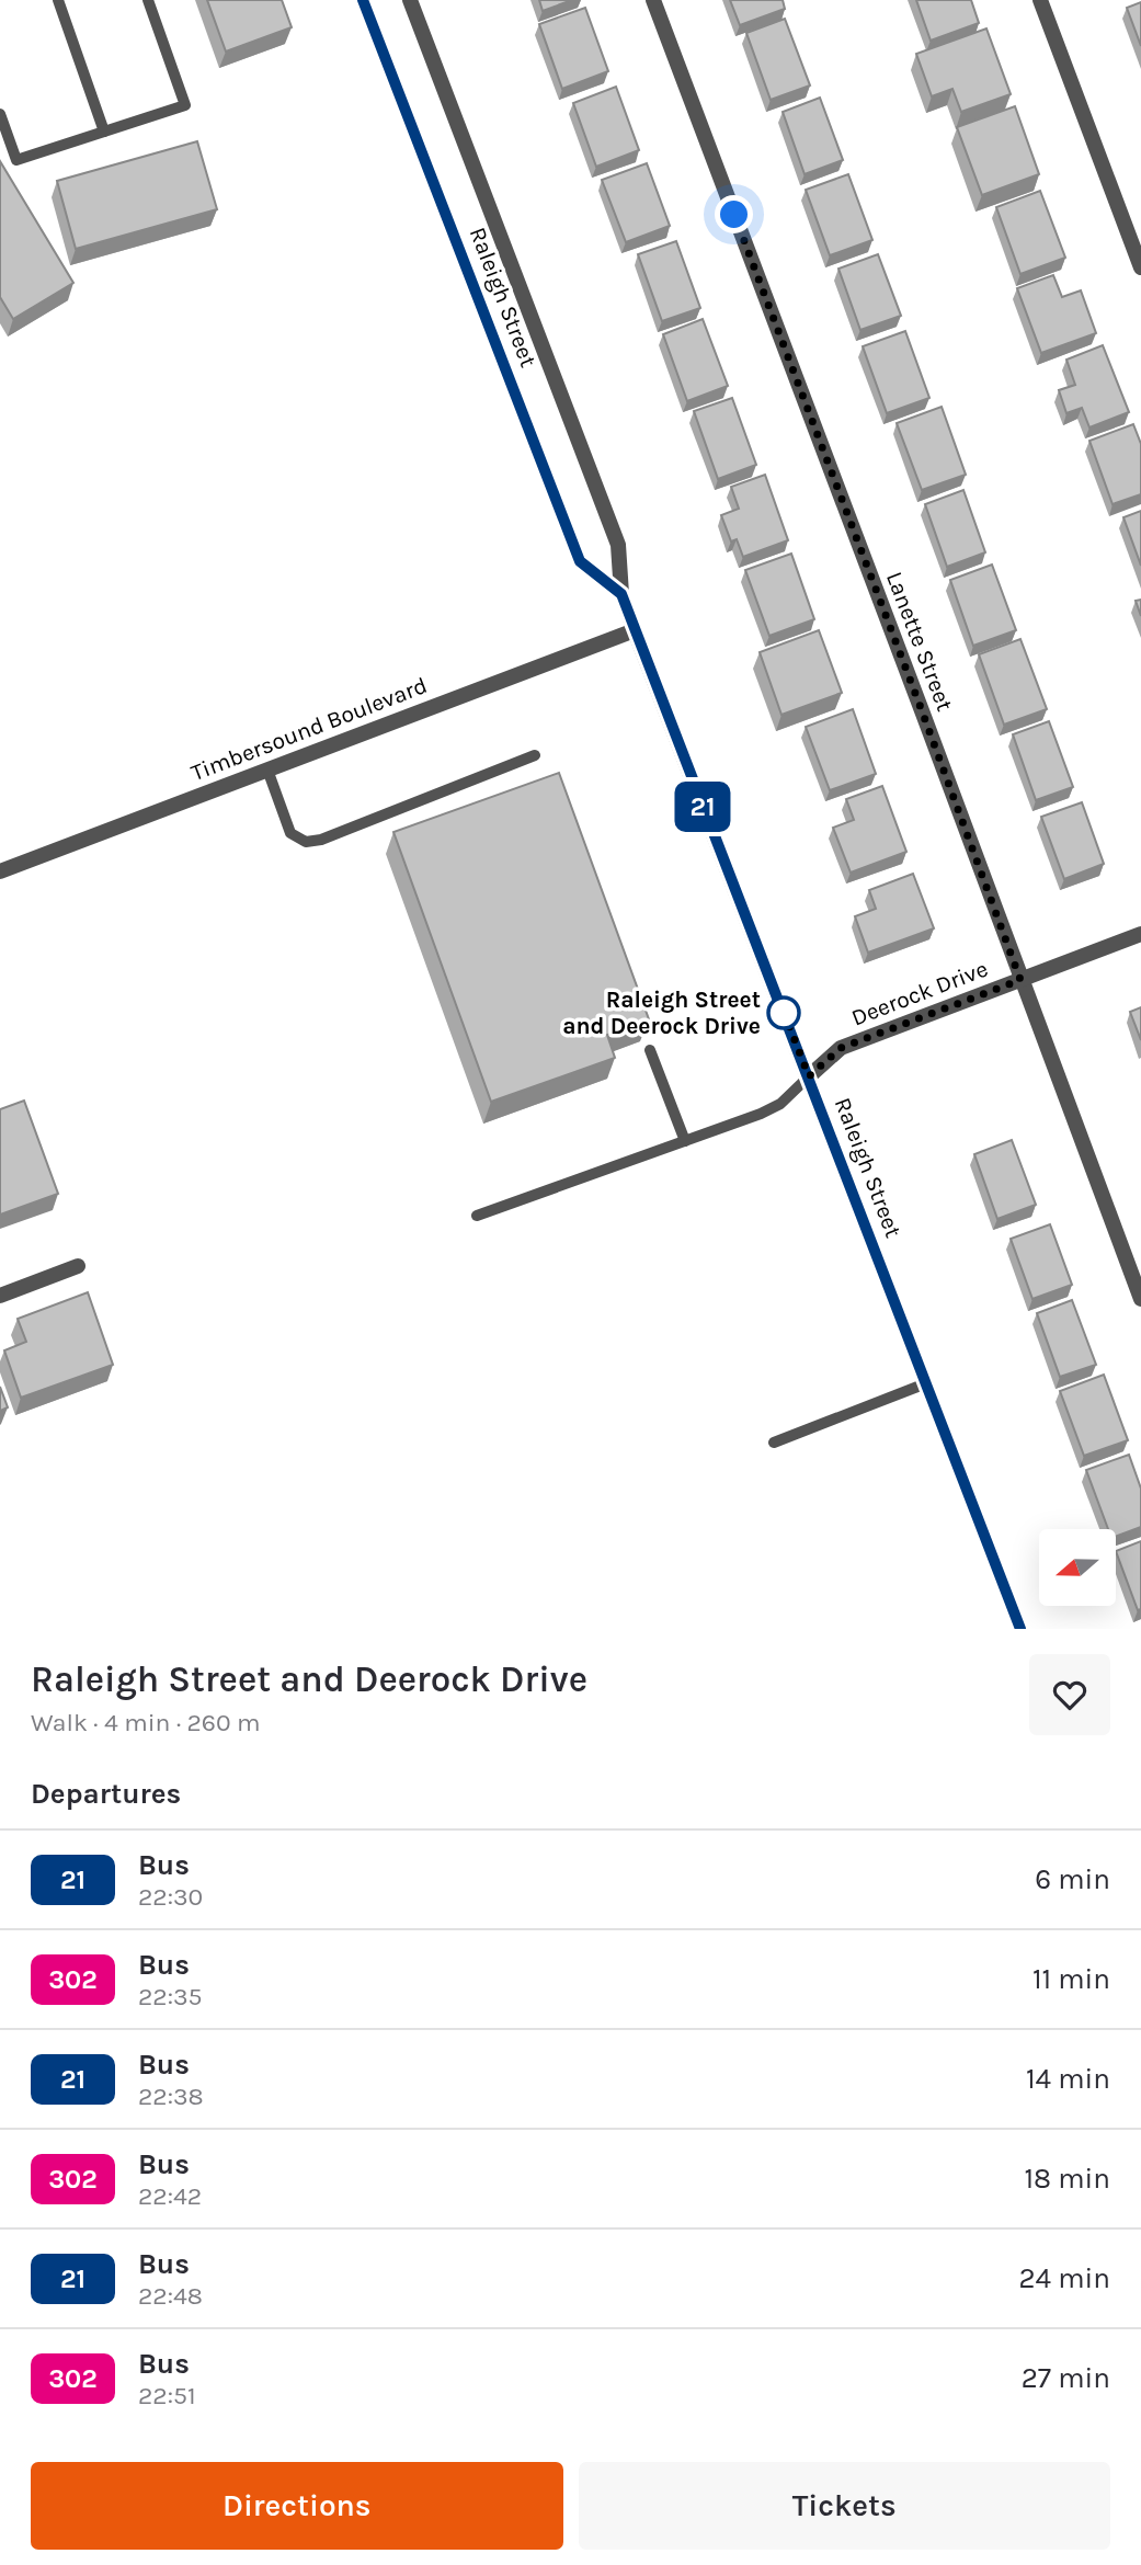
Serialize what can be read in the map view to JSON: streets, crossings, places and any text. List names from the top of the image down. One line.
{"streets":{"street":["Raleigh Street","Lanette Street","Timbersound Boulevard","Deerock Drive"]},"crossings":[["Raleigh Street","Timbersound Boulevard"],["Raleigh Street","Deerock Drive"],["Lanette Street","Deerock Drive"]],"places":["Raleigh Street and Deerock Drive"],"lines":["bus line 21"],"north":"left","page":{"on_map":"21","heading":[["Raleigh Street and Deerock Drive","Walk · 4 min · 260 m"],"Departures"],"list":[{"mark":"21","name":"Bus","note":"22:30","value":"6 min"},{"mark":"302","name":"Bus","note":"22:35","value":"11 min"},{"mark":"21","name":"Bus","note":"22:38","value":"14 min"},{"mark":"302","name":"Bus","note":"22:42","value":"18 min"},{"mark":"21","name":"Bus","note":"22:48","value":"24 min"},{"mark":"302","name":"Bus","note":"22:51","value":"27 min"}],"buttons":["Directions","Tickets"]}}
